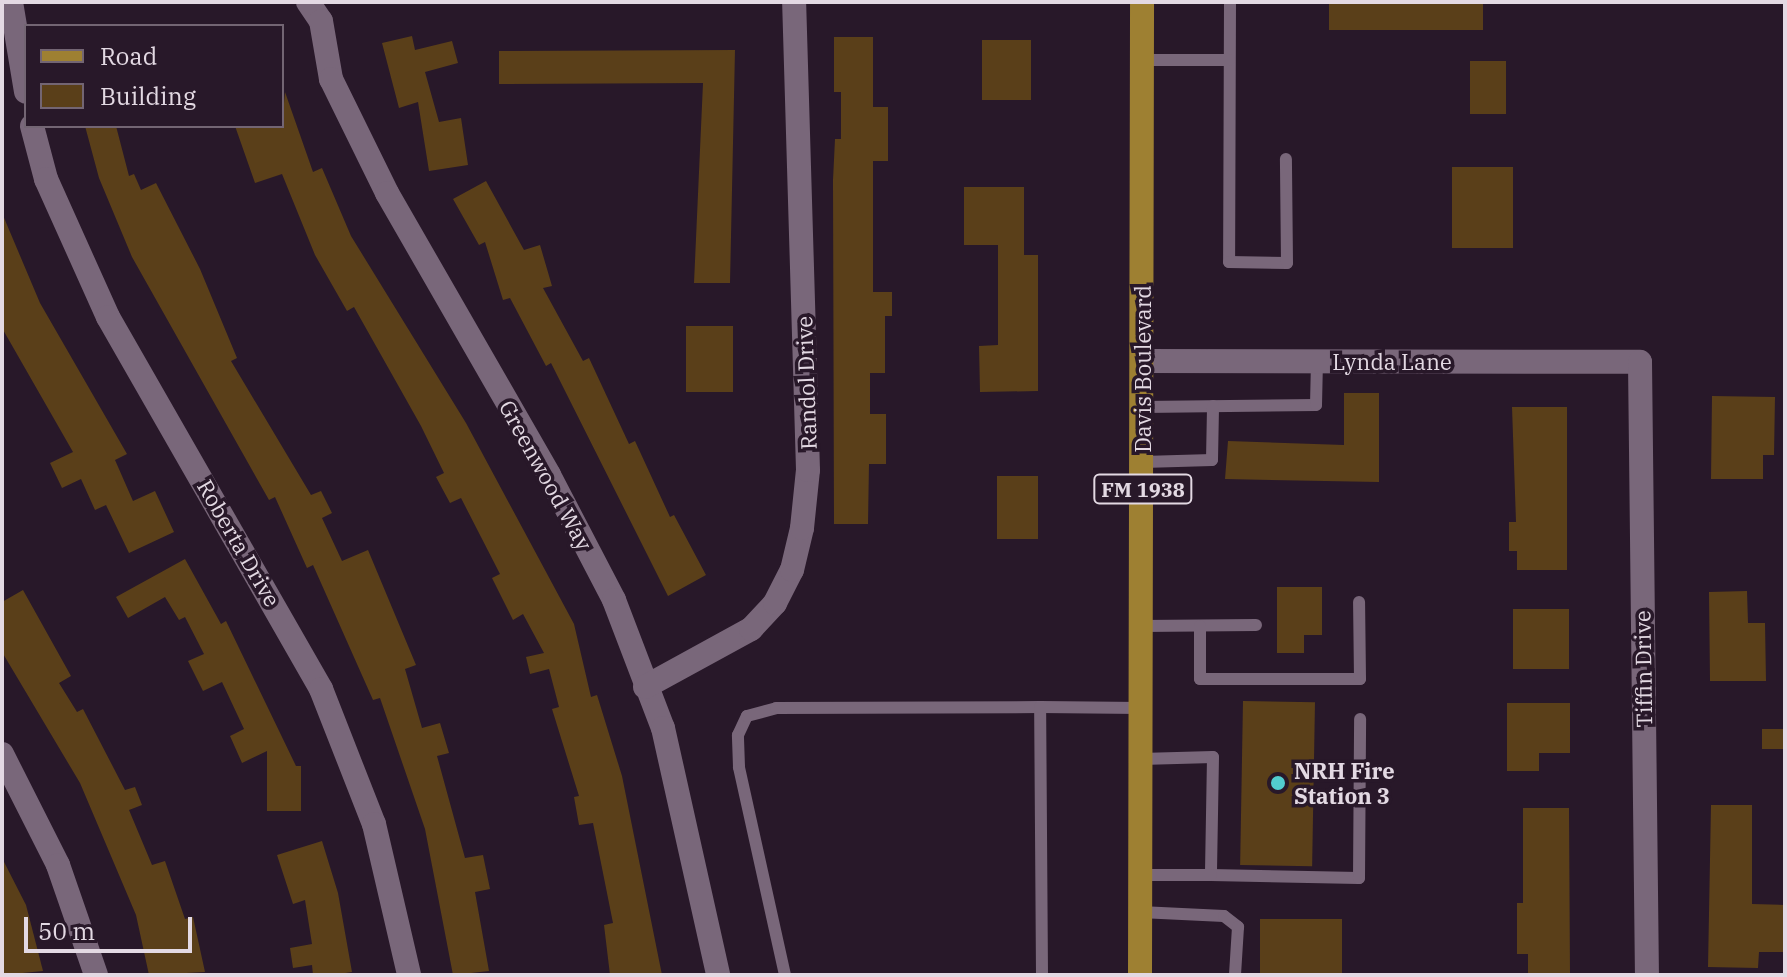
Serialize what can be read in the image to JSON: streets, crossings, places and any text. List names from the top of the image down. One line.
{"streets":{"main road":["Davis Boulevard","FM 1938"],"street":["Lynda Lane","Randol Drive","Greenwood Way","Roberta Drive","Tiffin Drive"]},"crossings":[["Lynda Lane","Davis Boulevard"],["Lynda Lane","Tiffin Drive"],["Randol Drive","Greenwood Way"]],"places":["NRH Fire Station 3"],"legend":["Road","Building"],"scale_bar":"50 m"}
